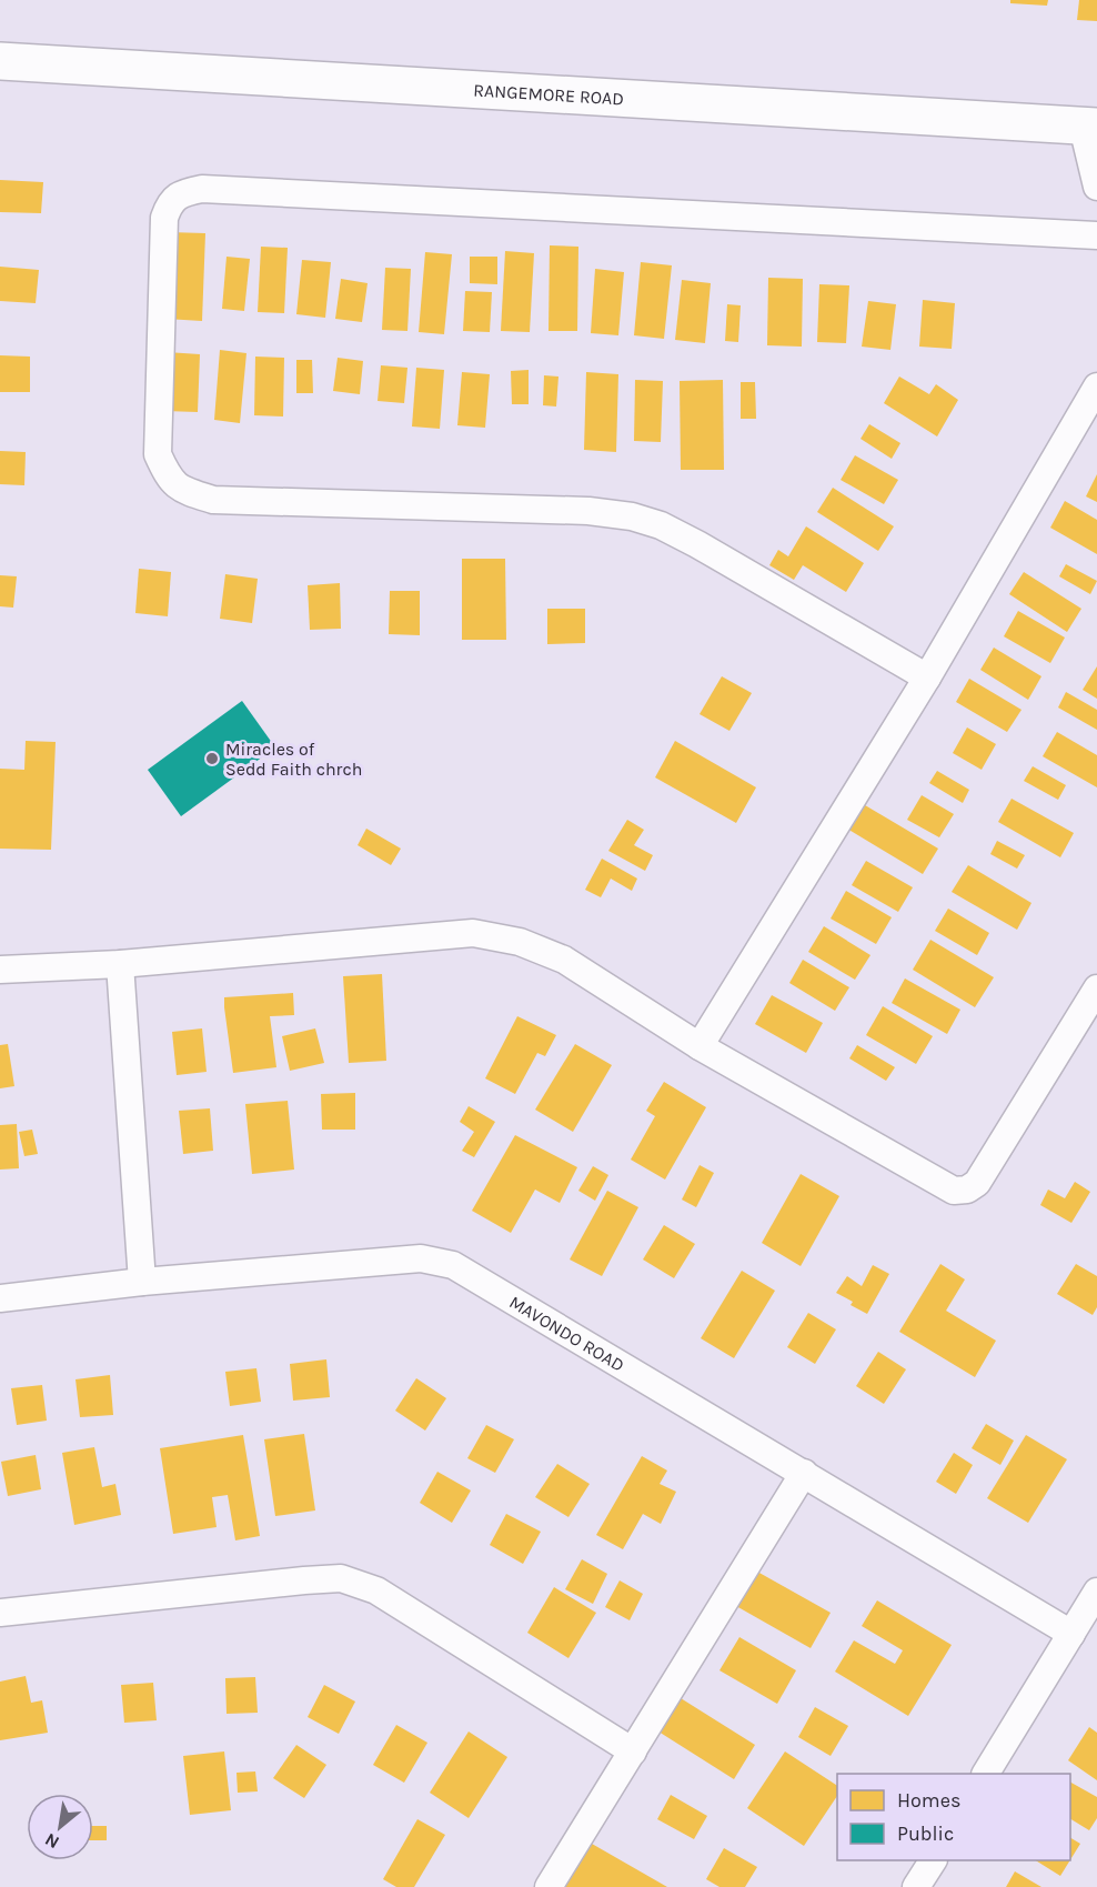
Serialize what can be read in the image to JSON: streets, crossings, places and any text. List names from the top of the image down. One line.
{"streets":{"street":["RANGEMORE ROAD","MAVONDO ROAD"]},"places":["Miracles of Sedd Faith chrch"],"legend":["Homes","Public"],"north":"bottom left"}
